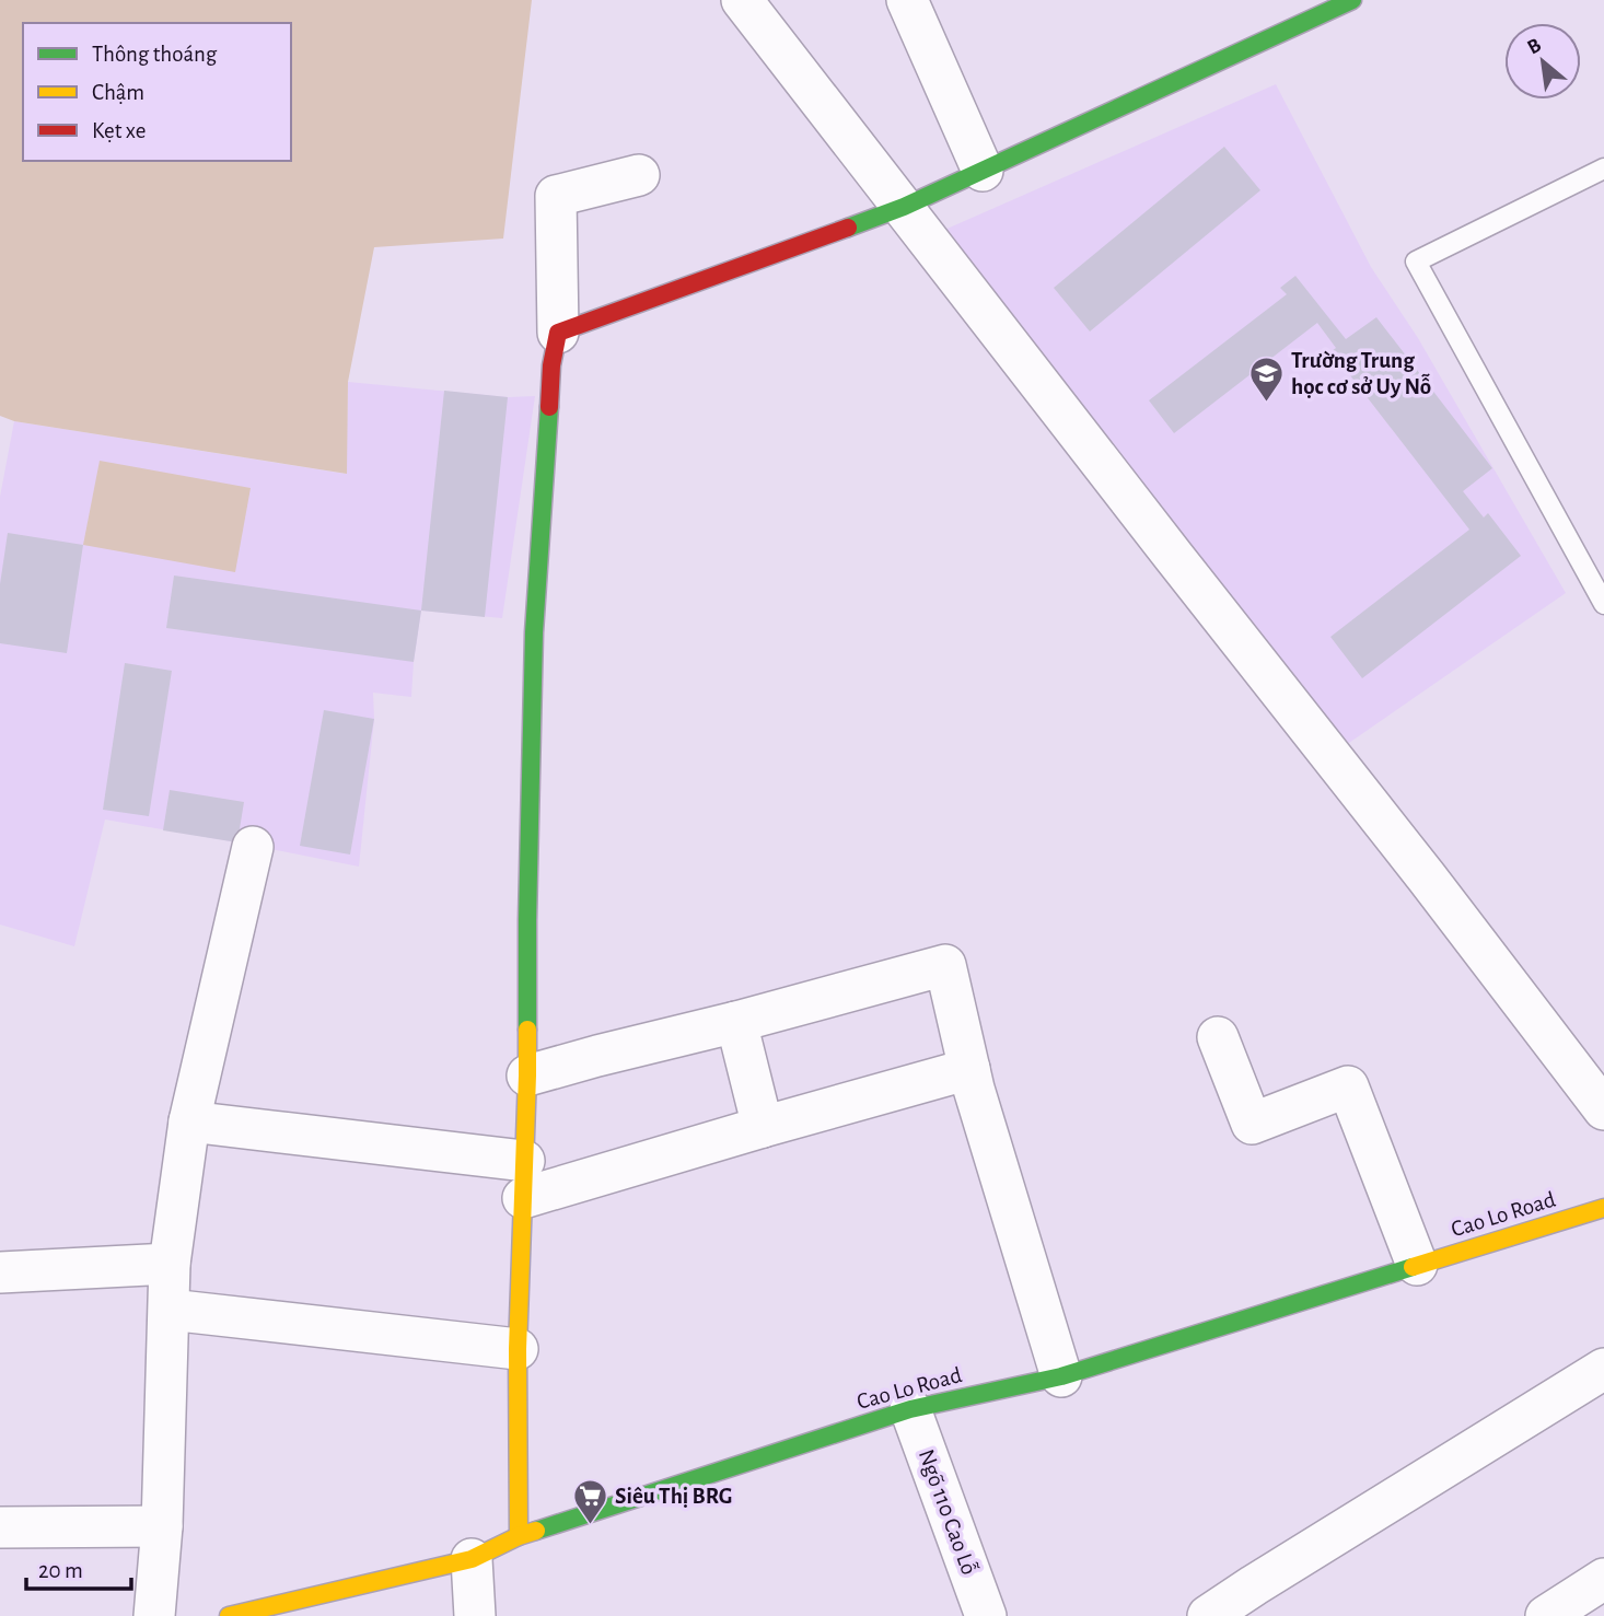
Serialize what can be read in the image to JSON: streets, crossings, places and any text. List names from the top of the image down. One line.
{"streets":{"street":["Cao Lo Road","Ngõ 110 Cao Lỗ"]},"crossings":[["Cao Lo Road","Ngõ 110 Cao Lỗ"]],"places":{"school or university":["Trường Trung học cơ sở Uy Nỗ"],"supermarket":["Siêu Thị BRG"]},"legend":["Thông thoáng","Chậm","Kẹt xe"],"scale_bar":"20 m","north":"top left"}
